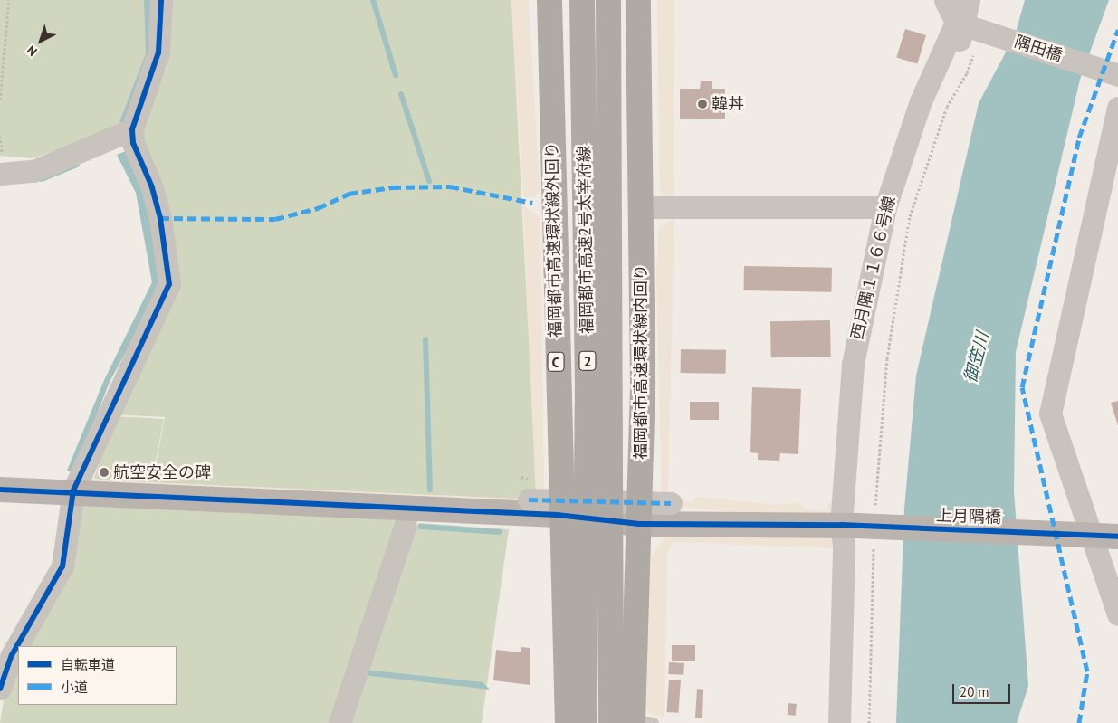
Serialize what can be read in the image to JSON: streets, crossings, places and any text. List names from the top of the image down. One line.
{"streets":{"highway":["福岡都市高速環状線外回り","福岡都市高速2号太宰府線","2","C","福岡都市高速環状線内回り"],"street":["隅田橋","西月隅１１６６号線","上月隅橋"]},"crossings":[["隅田橋","西月隅１１６６号線"],["福岡都市高速2号太宰府線","福岡都市高速環状線内回り"],["西月隅１１６６号線","上月隅橋"]],"water":["御笠川"],"places":["韓丼","航空安全の碑"],"legend":["自転車道","小道"],"scale_bar":"20 m","north":"bottom left"}
